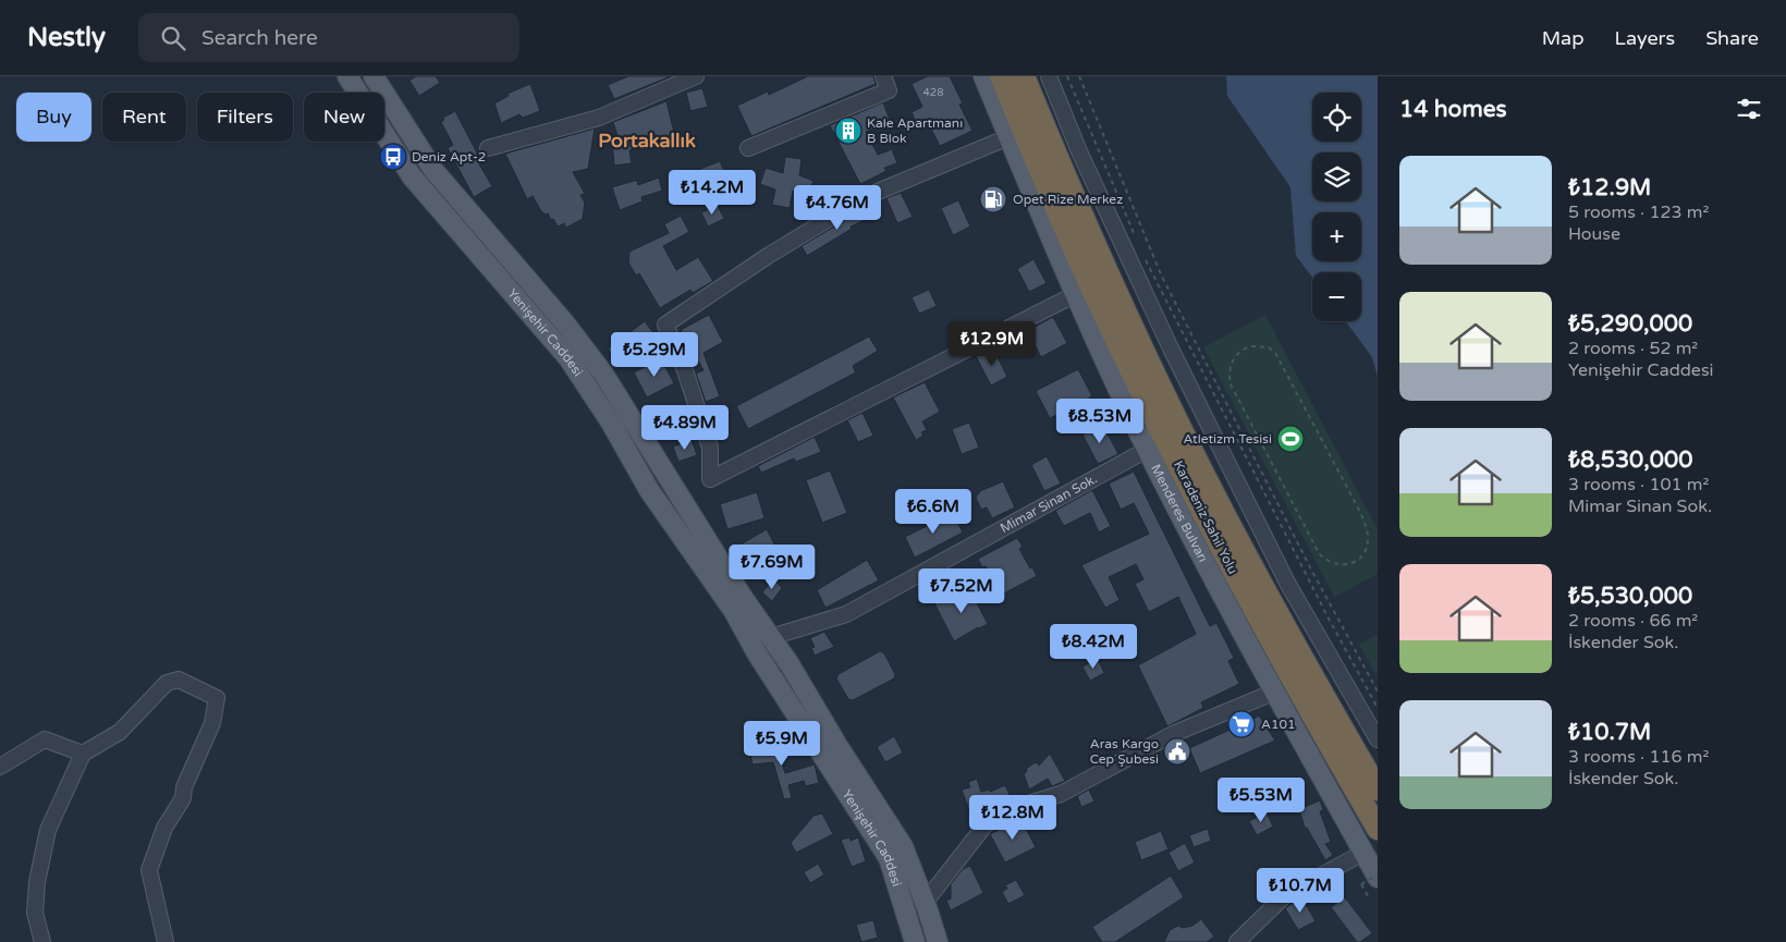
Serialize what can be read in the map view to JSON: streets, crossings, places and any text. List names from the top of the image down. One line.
{"streets":{"highway":["Karadeniz Sahil Yolu"],"main road":["Yenişehir Caddesi","Menderes Bulvarı"],"street":["Mimar Sinan Sok."]},"crossings":[["Yenişehir Caddesi","Mimar Sinan Sok."],["Mimar Sinan Sok.","Menderes Bulvarı"]],"districts":["Portakallık"],"places":{"building":["Kale Apartmanı B Blok"],"bus stop":["Deniz Apt-2"],"fuel station":["Opet Rize Merkez"],"sports":["Atletizm Tesisi"],"supermarket":["A101"],"public building":["Aras Kargo Cep Şubesi"]},"house_numbers":["428"],"page":{"header":"Nestly","search":"Search here","nav":["Map","Layers","Share"],"heading":"14 homes","map_buttons":["+","−"],"chip":["Buy","Rent","Filters","New"],"list":[{"name":"₺12.9M","note":"5 rooms · 123 m² · House"},{"name":"₺5,290,000","note":"2 rooms · 52 m² · Yenişehir Caddesi"},{"name":"₺8,530,000","note":"3 rooms · 101 m² · Mimar Sinan Sok."},{"name":"₺5,530,000","note":"2 rooms · 66 m² · İskender Sok."},{"name":"₺10.7M","note":"3 rooms · 116 m² · İskender Sok."}],"price":["₺14.2M","₺4.76M","₺12.9M","₺5.29M","₺8.53M","₺4.89M","₺6.6M","₺7.69M","₺7.52M","₺8.42M","₺5.9M","₺5.53M","₺12.8M","₺10.7M"]}}
